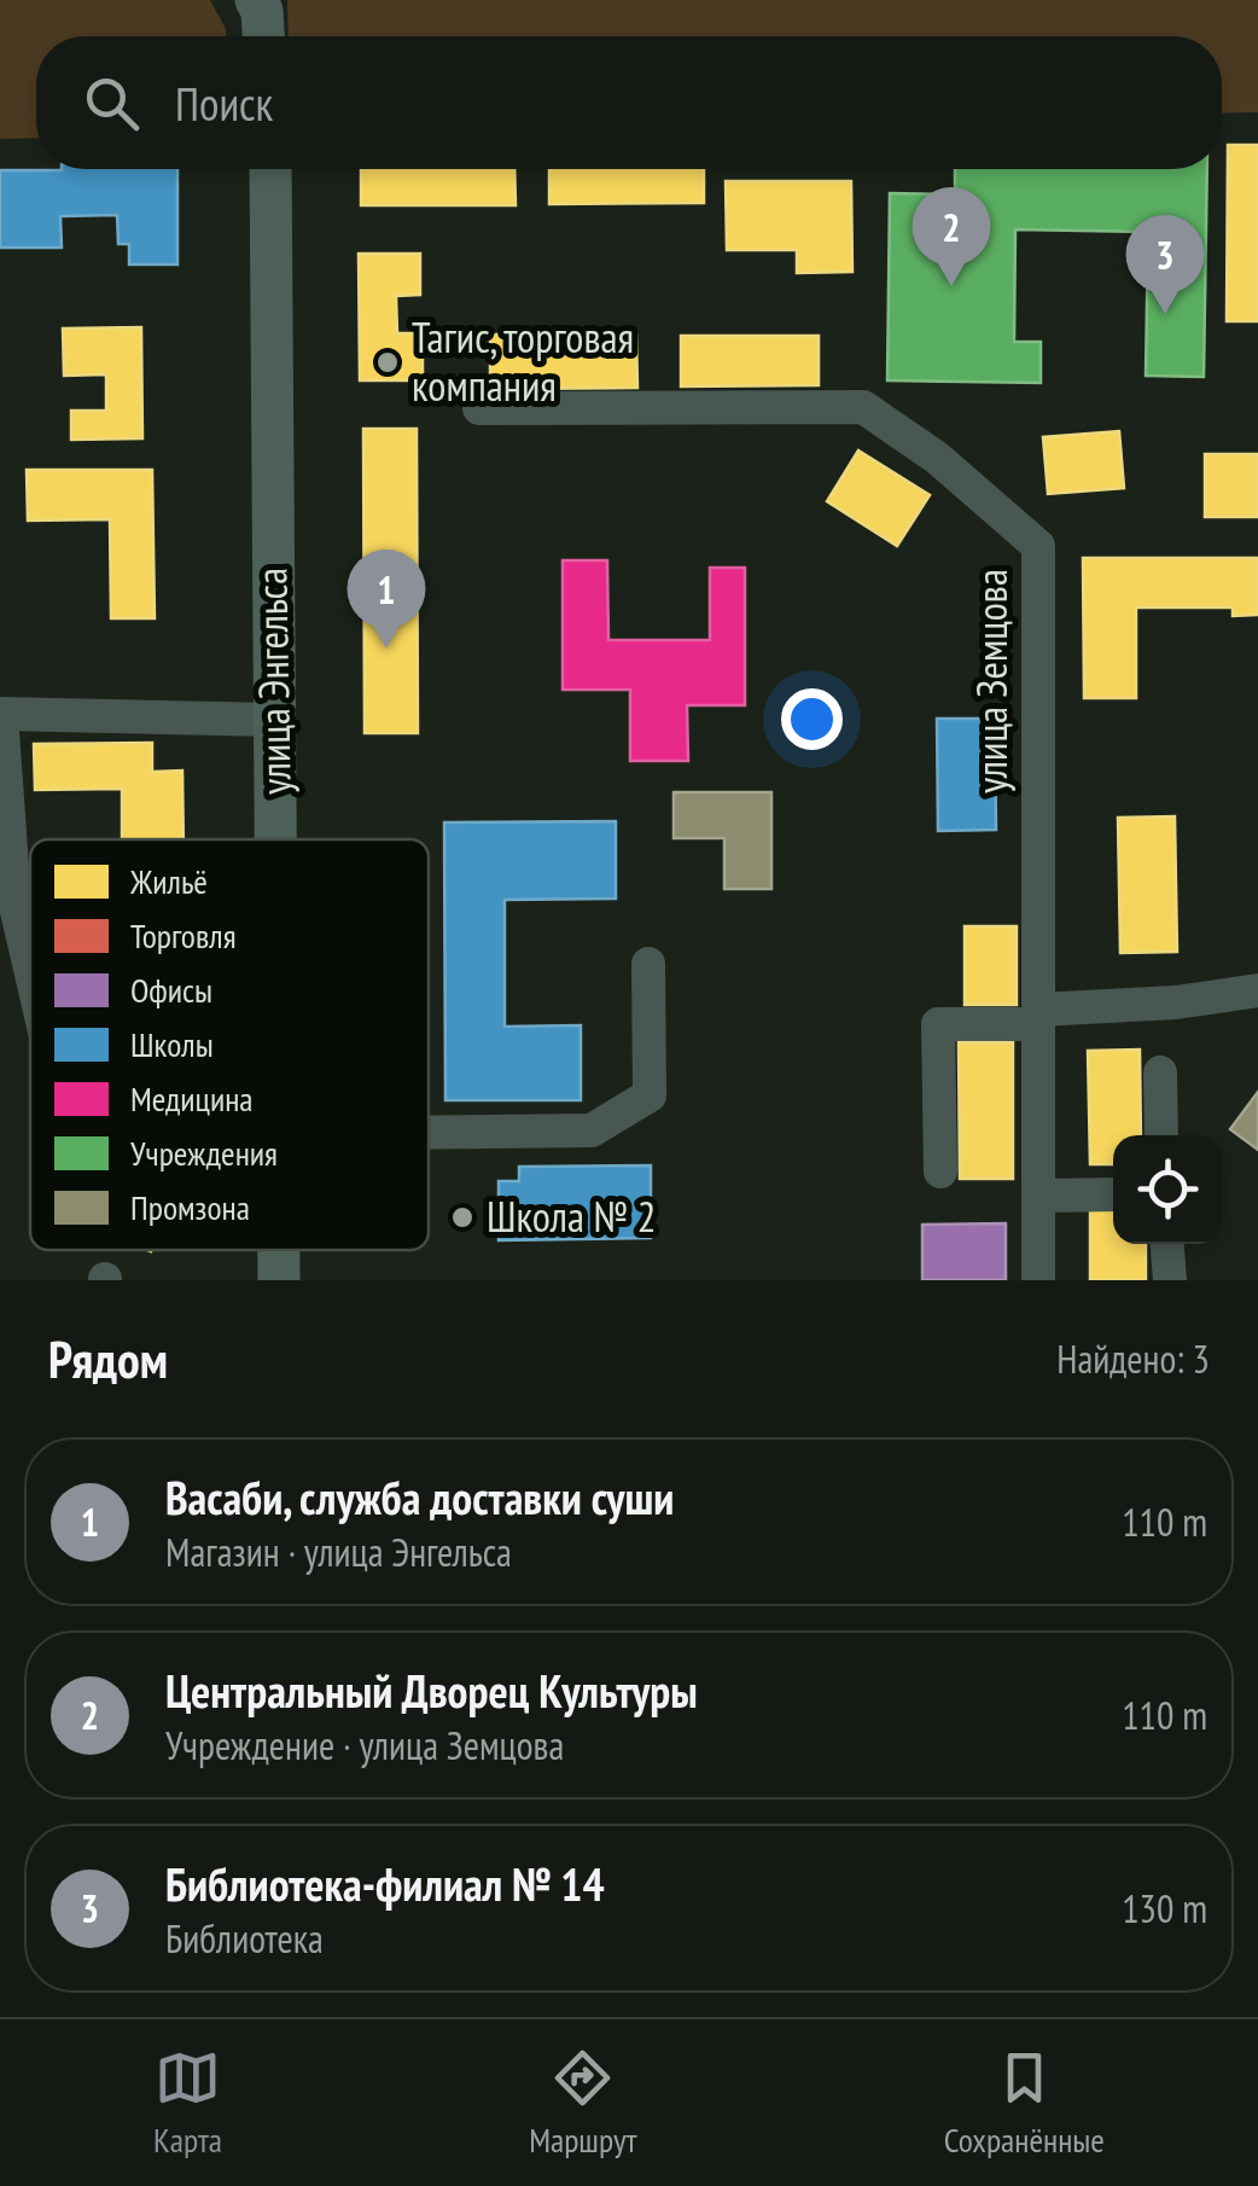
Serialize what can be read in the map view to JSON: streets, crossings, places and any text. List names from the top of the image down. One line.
{"streets":{"main road":["улица Энгельса"],"street":["улица Земцова"]},"places":["Тагис, торговая компания","Школа № 2"],"legend":["Жильё","Торговля","Офисы","Школы","Медицина","Учреждения","Промзона"],"page":{"search":"Поиск","pins":["2","3","1"],"heading":["Рядом","Найдено: 3"],"list":[{"mark":"1","name":"Васаби, служба доставки суши","note":"Магазин · улица Энгельса","value":"110 m"},{"mark":"2","name":"Центральный Дворец Культуры","note":"Учреждение · улица Земцова","value":"110 m"},{"mark":"3","name":"Библиотека-филиал № 14","note":"Библиотека","value":"130 m"}],"nav":["Карта","Маршрут","Сохранённые"]}}
